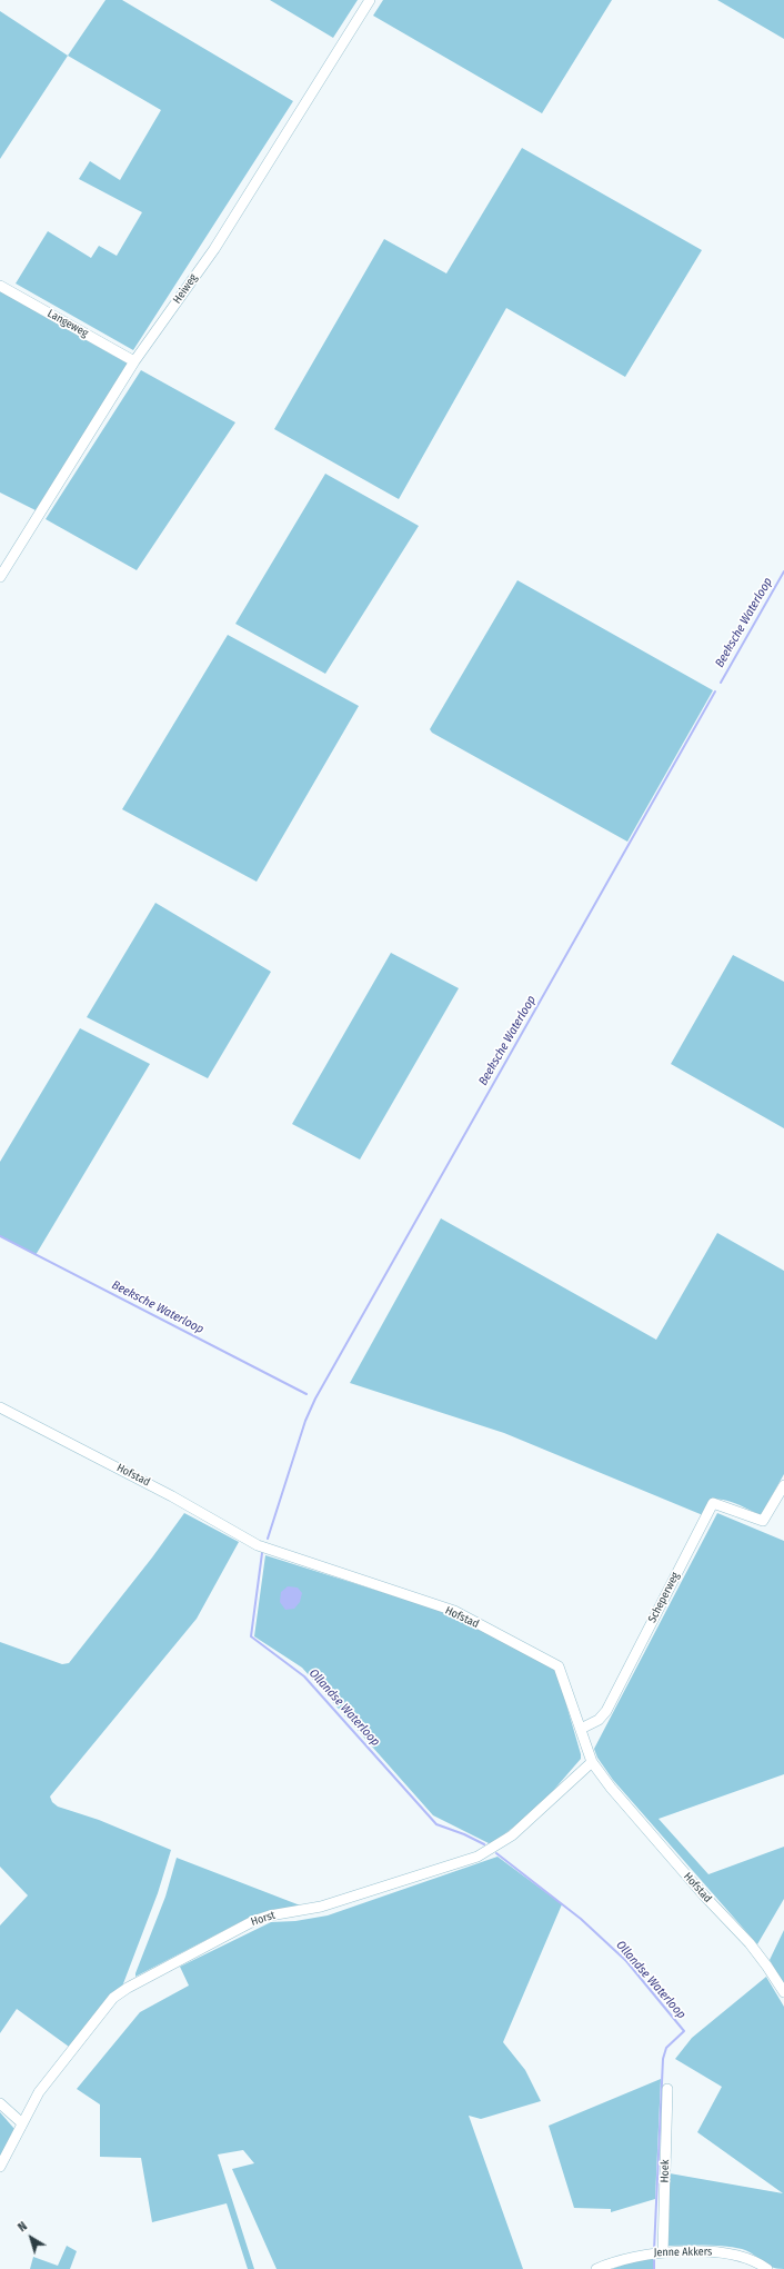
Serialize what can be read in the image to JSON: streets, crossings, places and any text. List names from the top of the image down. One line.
{"streets":{"street":["Heiweg","Langeweg","Hofstad","Scheperweg","Horst","Hoek","Jenne Akkers"]},"crossings":[["Heiweg","Langeweg"],["Hofstad","Scheperweg"],["Hofstad","Horst"],["Hoek","Jenne Akkers"]],"water":["Beeksche Waterloop","Ollandse Waterloop"],"north":"top left"}
